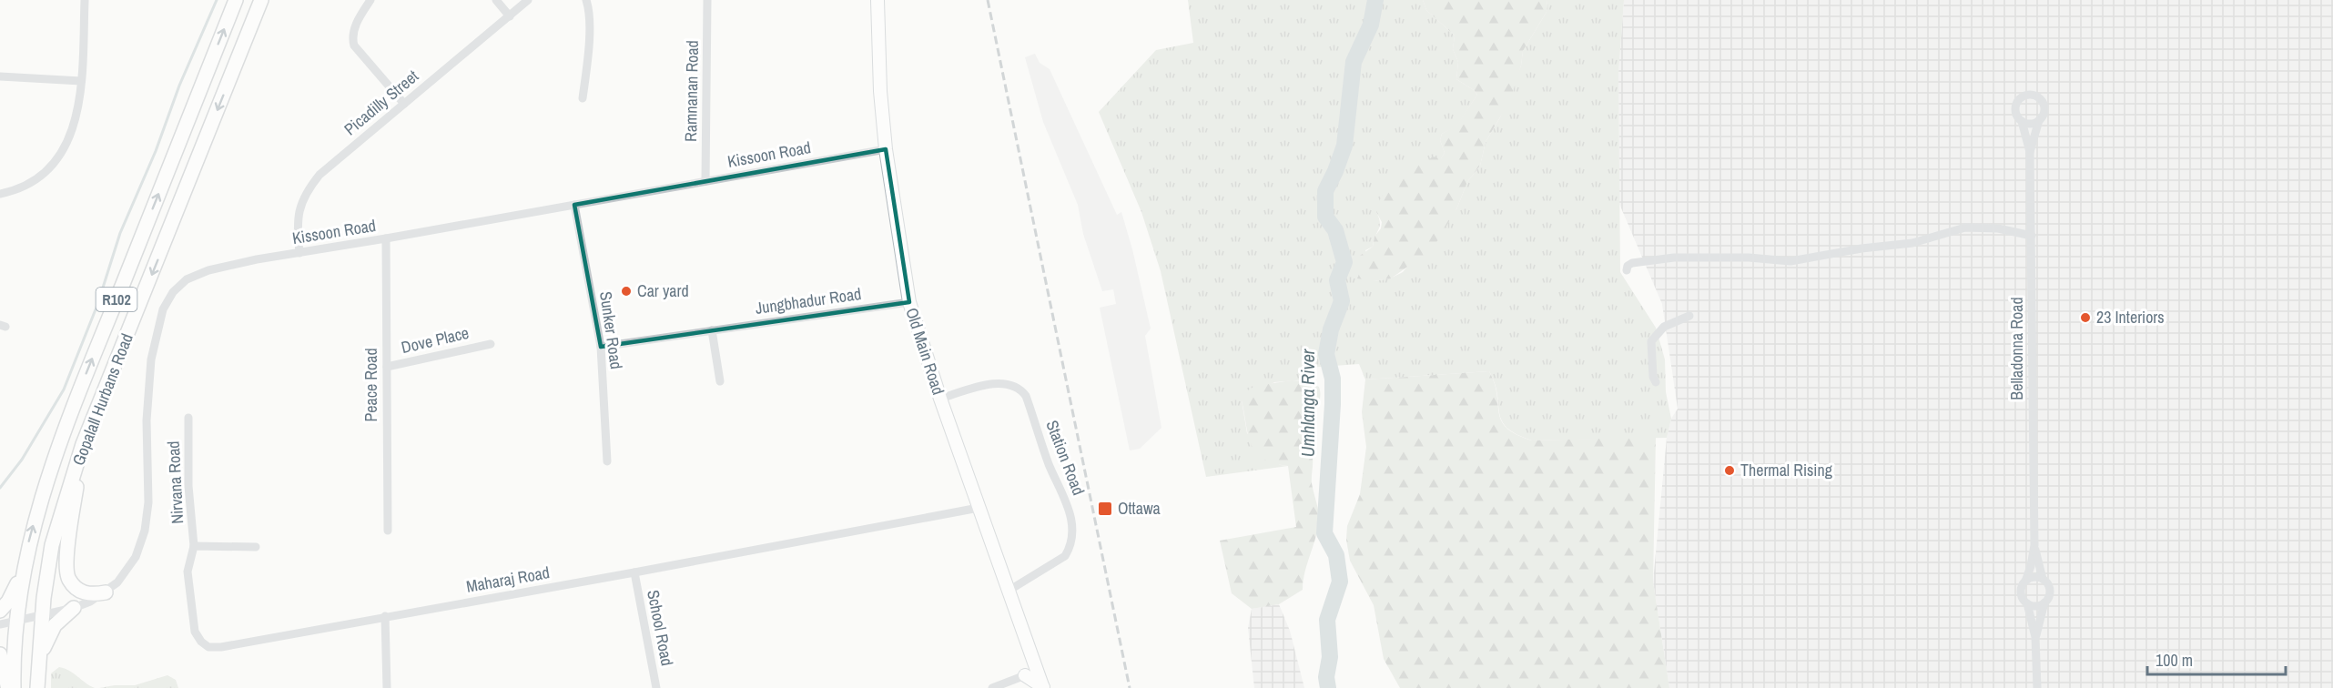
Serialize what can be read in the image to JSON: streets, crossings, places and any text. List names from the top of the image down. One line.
{"streets":{"main road":["R102","Gopalall Hurbans Road"],"street":["Ramnanan Road","Picadilly Street","Kissoon Road","Jungbhadur Road","Sunker Road","Dove Place","Belladonna Road","Old Main Road","Peace Road","Station Road","Nirvana Road","Maharaj Road","School Road"]},"crossings":[["Ramnanan Road","Kissoon Road"],["Picadilly Street","Kissoon Road"],["Kissoon Road","Sunker Road"],["Kissoon Road","Old Main Road"],["Kissoon Road","Peace Road"],["Kissoon Road","Gopalall Hurbans Road"],["Jungbhadur Road","Sunker Road"],["Jungbhadur Road","Old Main Road"],["Dove Place","Peace Road"],["Old Main Road","Station Road"],["Old Main Road","Maharaj Road"],["Nirvana Road","Maharaj Road"],["Maharaj Road","School Road"]],"water":["Umhlanga River"],"places":{"other":["Car yard","23 Interiors","Thermal Rising"],"transit":["Ottawa"]},"scale_bar":"100 m"}
